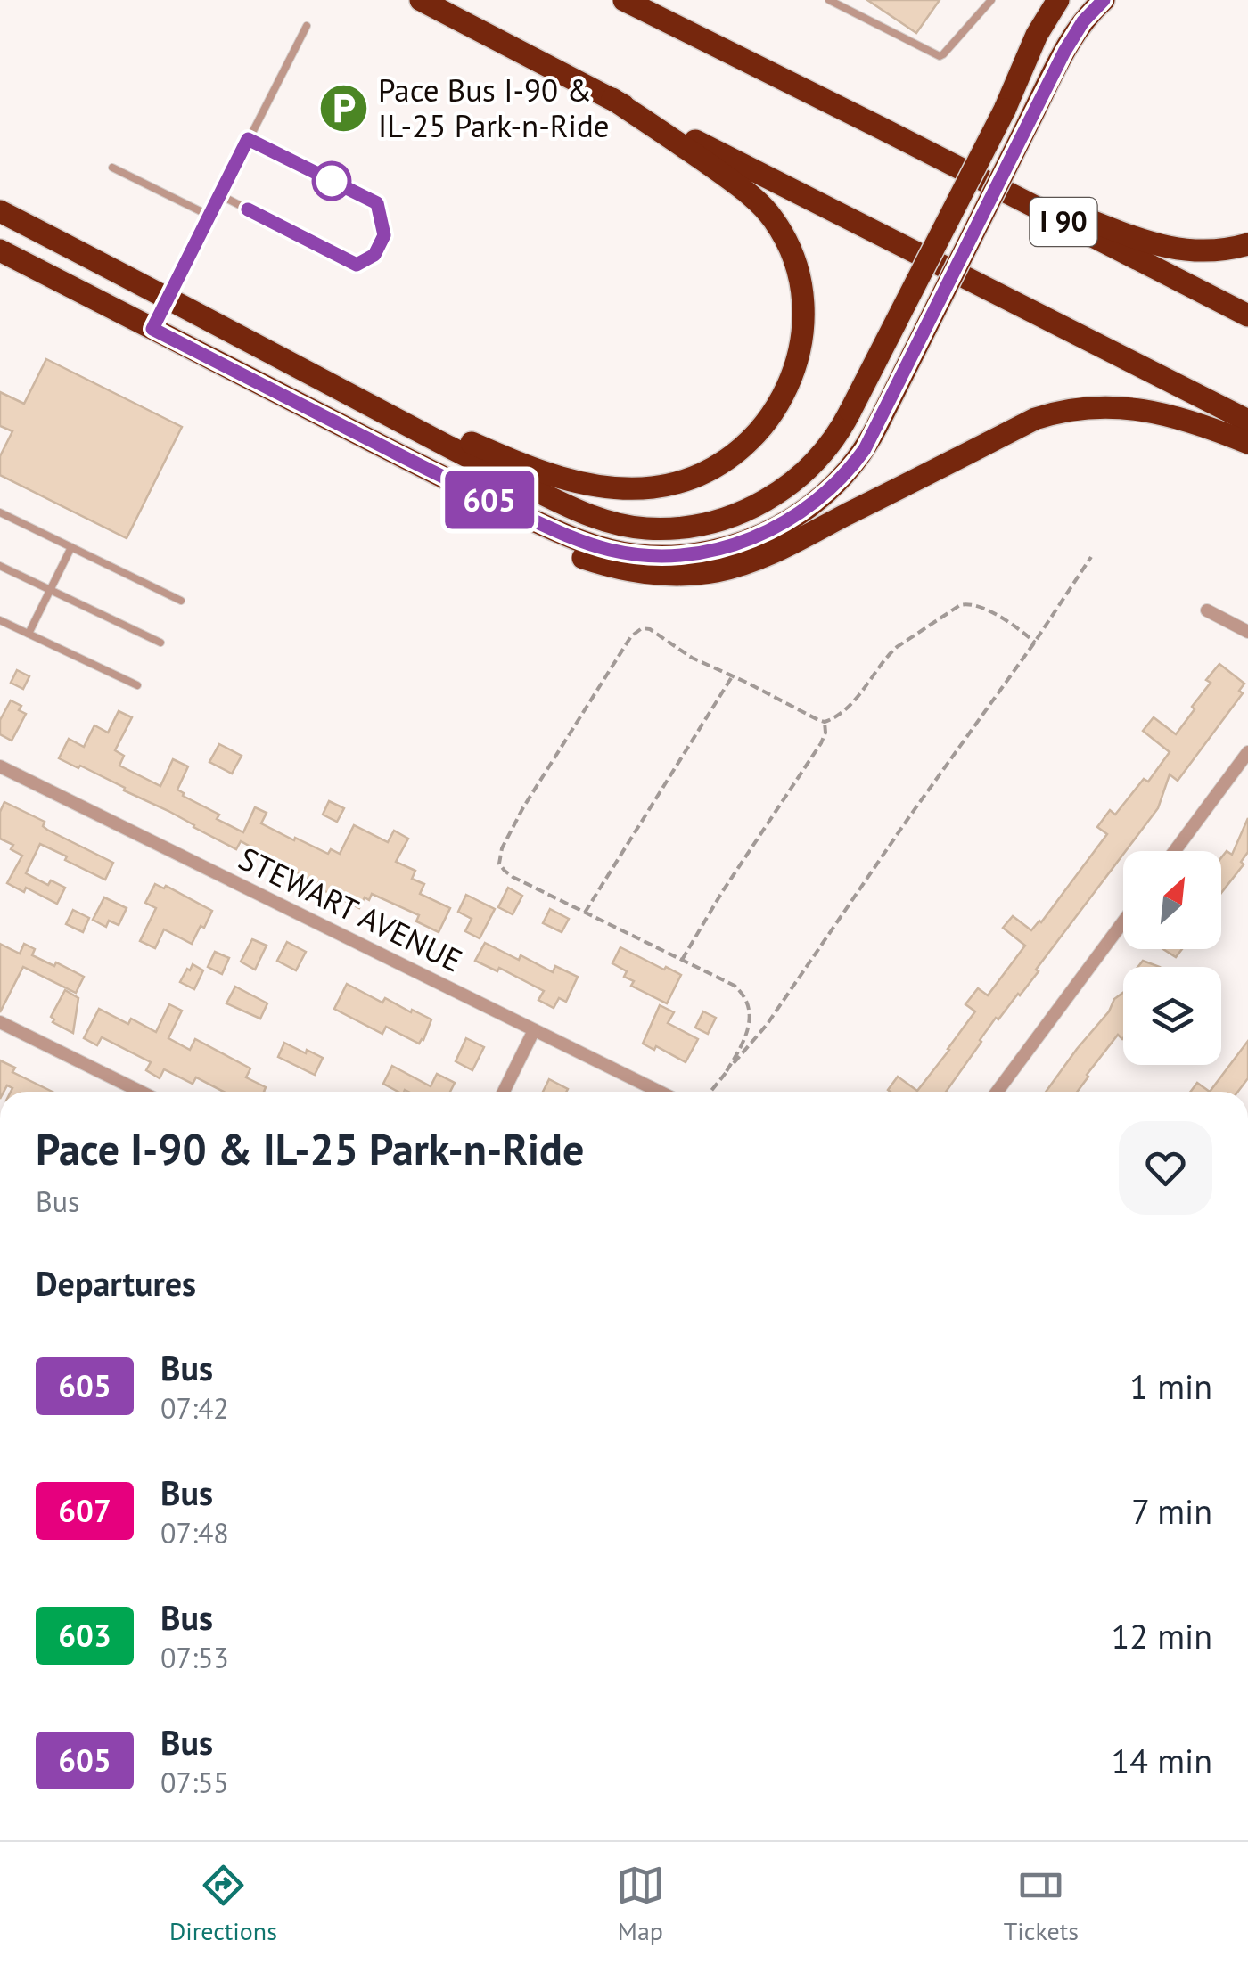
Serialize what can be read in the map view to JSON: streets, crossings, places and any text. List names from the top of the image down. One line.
{"streets":{"highway":["I 90"],"street":["STEWART AVENUE"]},"places":{"parking":["Pace Bus I-90 & IL-25 Park-n-Ride"]},"lines":["bus line 605"],"north":"top right","page":{"on_map":"605","heading":[["Pace I-90 & IL-25 Park-n-Ride","Bus"],"Departures"],"list":[{"mark":"605","name":"Bus","note":"07:42","value":"1 min"},{"mark":"607","name":"Bus","note":"07:48","value":"7 min"},{"mark":"603","name":"Bus","note":"07:53","value":"12 min"},{"mark":"605","name":"Bus","note":"07:55","value":"14 min"}],"tabs":["Directions","Map","Tickets"]}}
